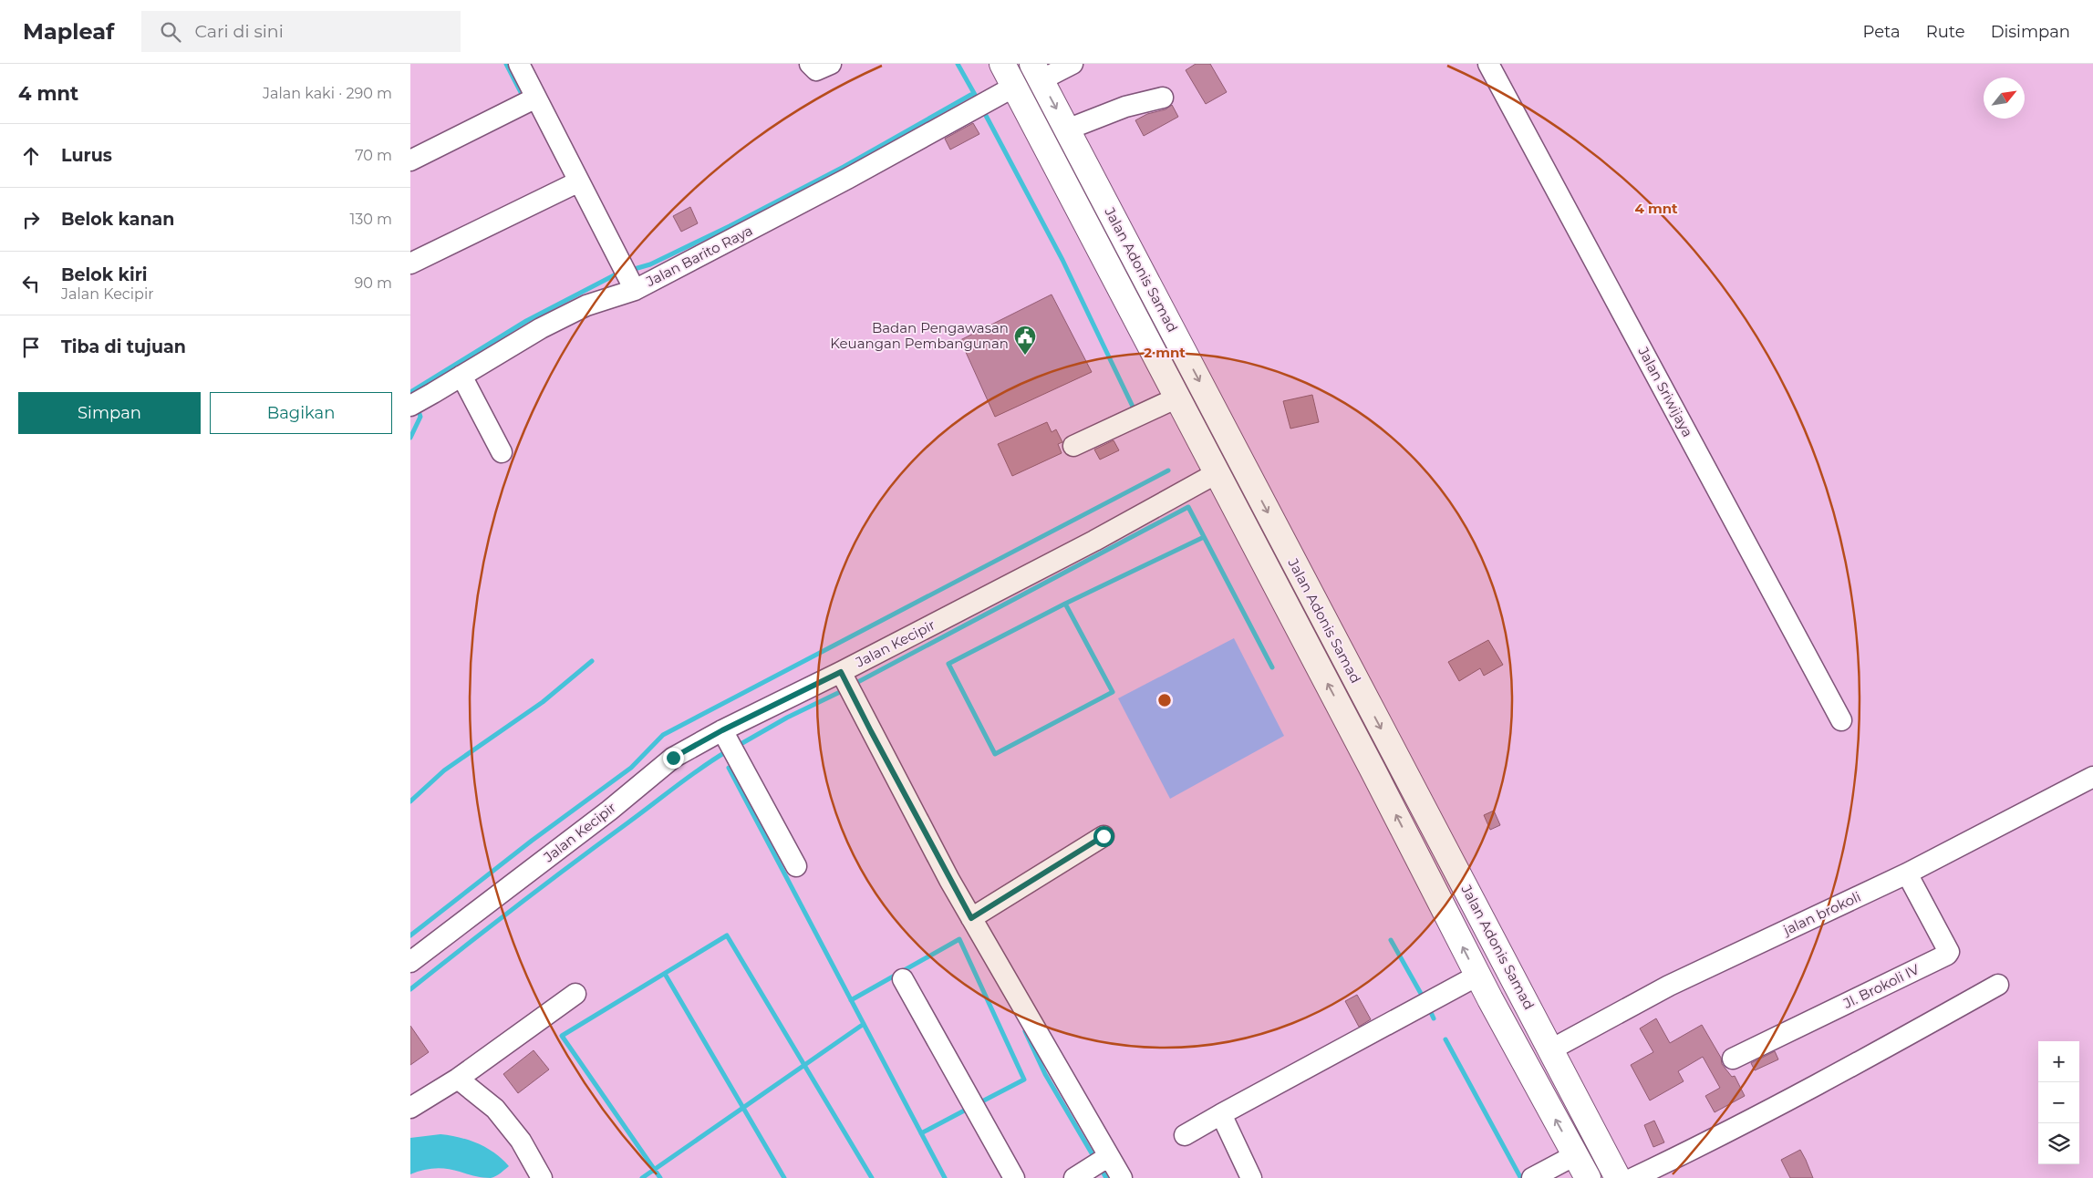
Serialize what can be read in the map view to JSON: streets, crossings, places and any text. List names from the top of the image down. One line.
{"streets":{"highway":["Jalan Adonis Samad"],"street":["Jalan Barito Raya","Jalan Sriwijaya","Jalan Kecipir","jalan brokoli","Jl. Brokoli IV"]},"crossings":[["Jalan Adonis Samad","jalan brokoli"],["jalan brokoli","Jl. Brokoli IV"]],"places":{"public building":["Badan Pengawasan Keuangan Pembangunan"]},"north":"top right","page":{"header":"Mapleaf","search":"Cari di sini","nav":["Peta","Rute","Disimpan"],"heading":["4 mnt","Jalan kaki · 290 m"],"list":[["Lurus","70 m"],["Belok kanan","130 m"],["Belok kiri","Jalan Kecipir","90 m"],"Tiba di tujuan"],"buttons":["Simpan","Bagikan"],"map_buttons":["+","−"]},"rings":["4 mnt","2 mnt"]}
